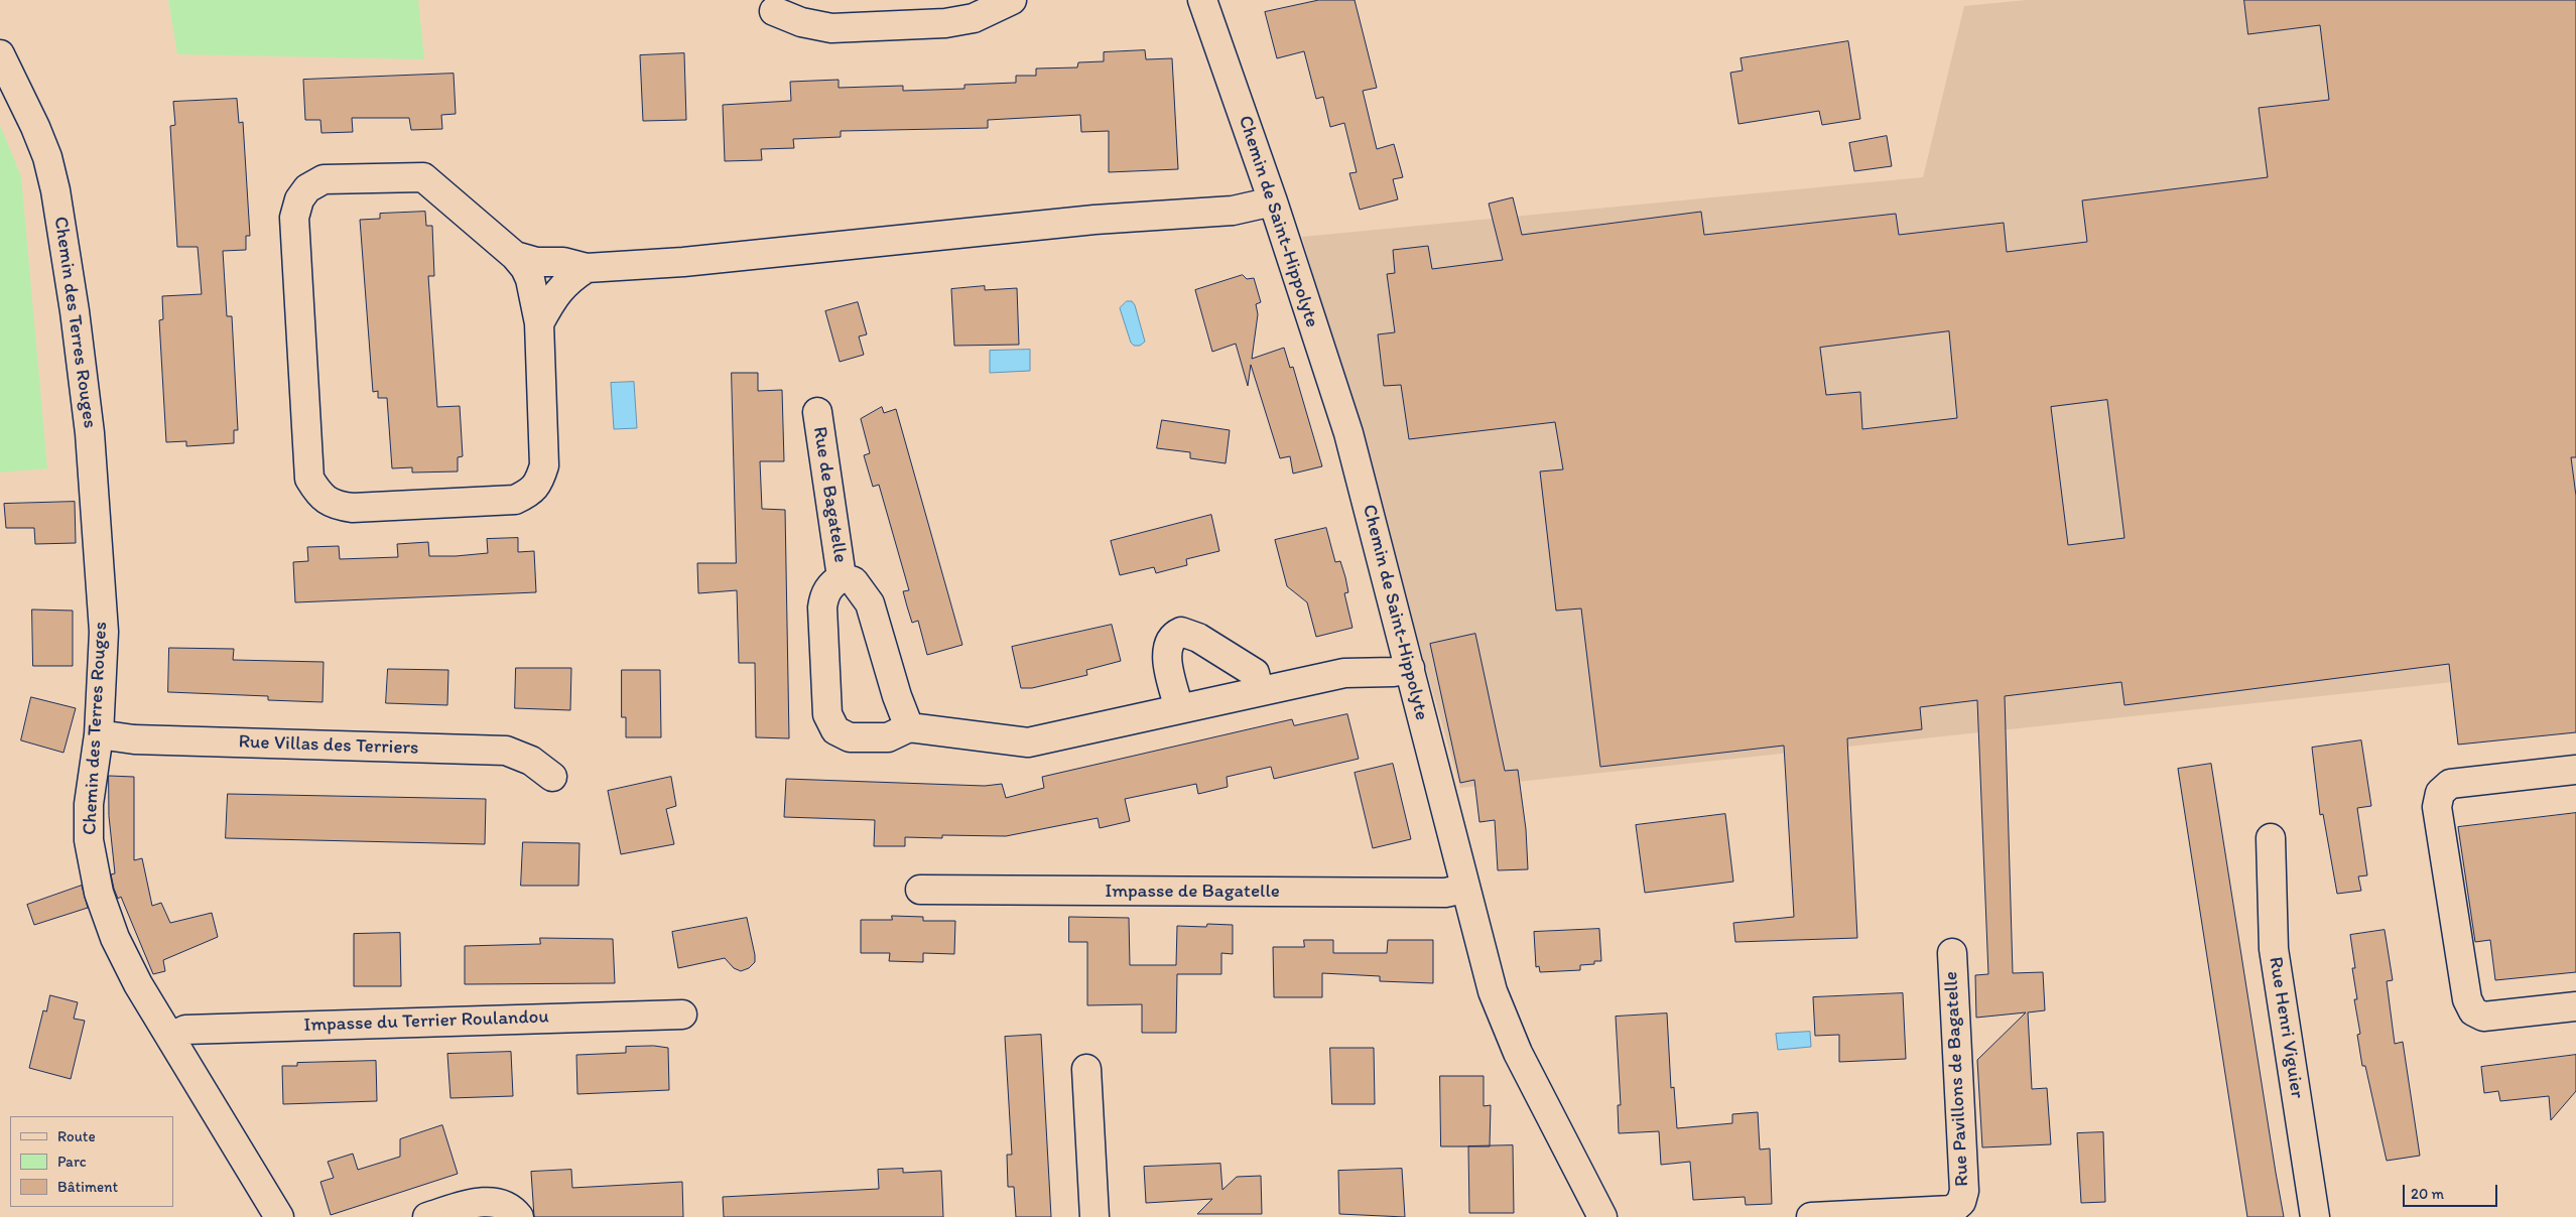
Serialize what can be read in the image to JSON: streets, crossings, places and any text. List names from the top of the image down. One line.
{"streets":{"street":["Chemin de Saint-Hippolyte","Chemin des Terres Rouges","Rue de Bagatelle","Rue Villas des Terriers","Impasse de Bagatelle","Impasse du Terrier Roulandou","Rue Henri Viguier","Rue Pavillons de Bagatelle"]},"crossings":[["Chemin de Saint-Hippolyte","Impasse de Bagatelle"],["Chemin des Terres Rouges","Rue Villas des Terriers"],["Chemin des Terres Rouges","Impasse du Terrier Roulandou"]],"legend":["Route","Parc","Bâtiment"],"scale_bar":"20 m"}
